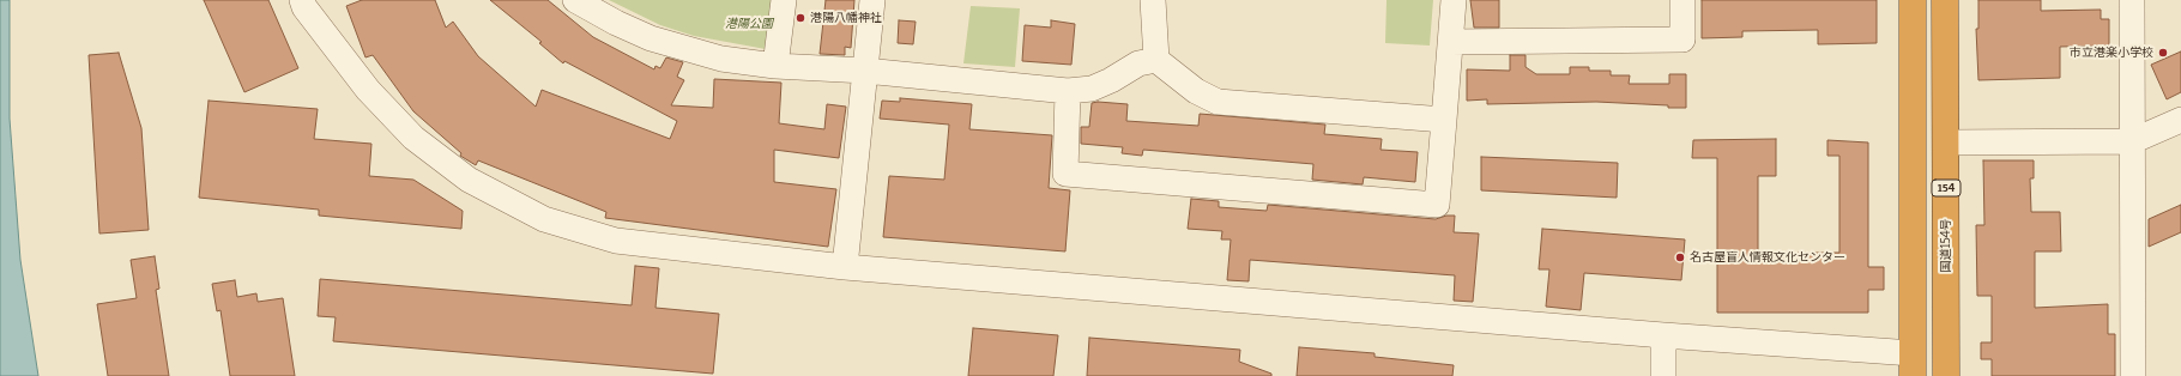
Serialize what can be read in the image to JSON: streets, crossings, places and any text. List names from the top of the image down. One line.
{"streets":{"highway":["154","国道154号"]},"parks":["港陽公園"],"places":["港陽八幡神社","市立港楽小学校","名古屋盲人情報文化センター"]}
